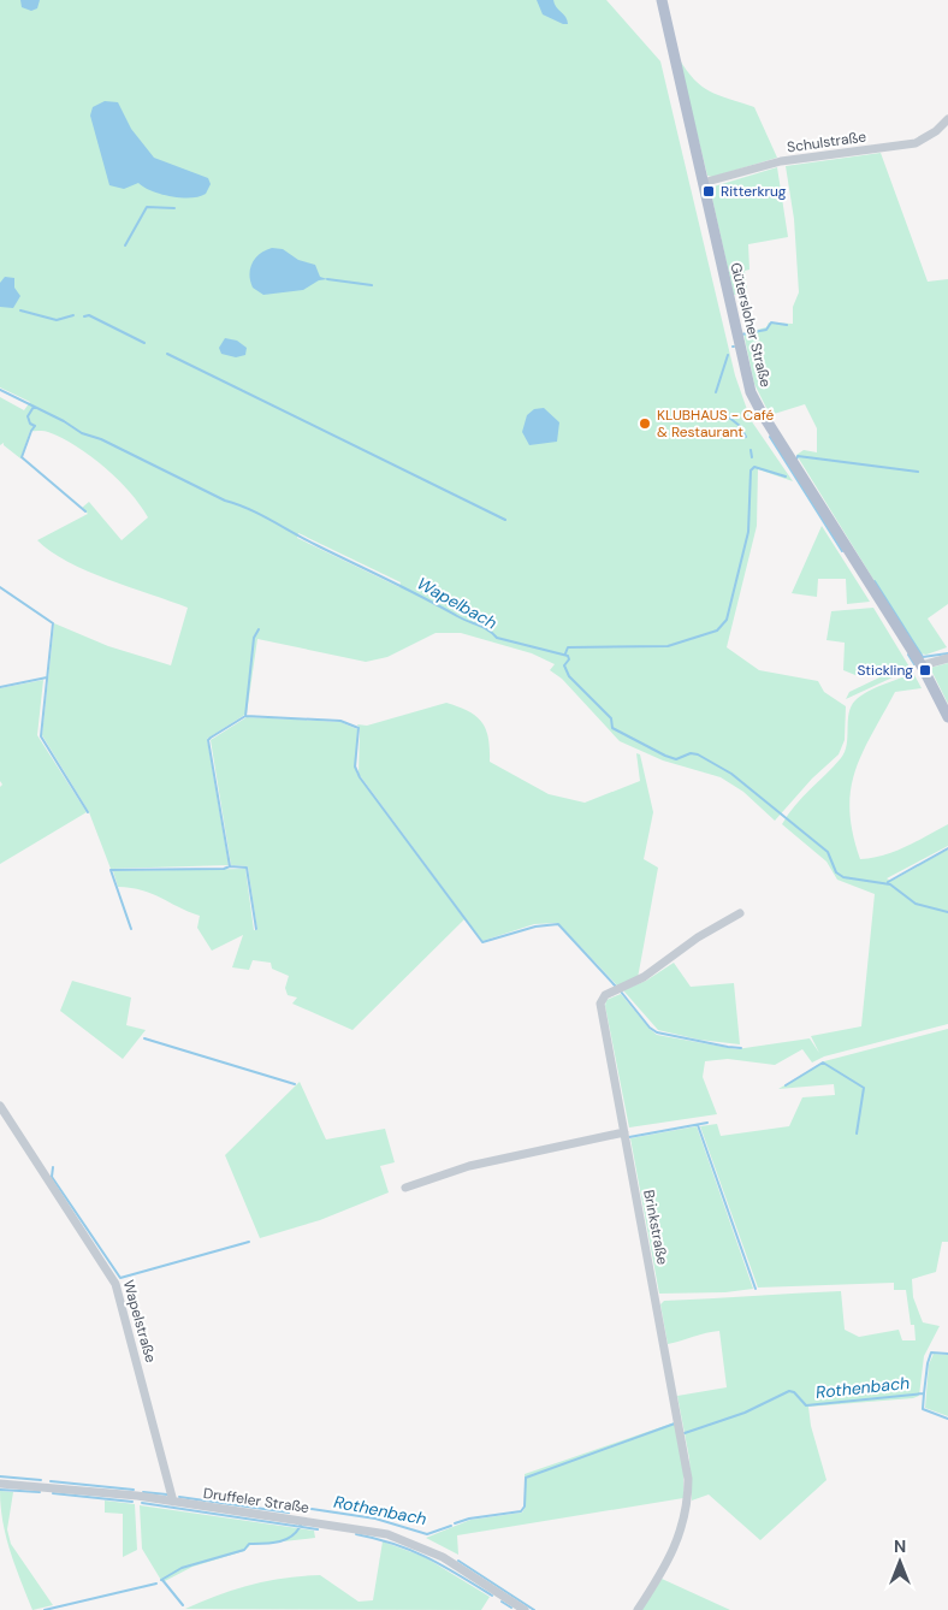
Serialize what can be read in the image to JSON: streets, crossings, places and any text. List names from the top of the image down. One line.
{"streets":{"main road":["Gütersloher Straße"],"street":["Schulstraße","Brinkstraße","Wapelstraße","Druffeler Straße"]},"crossings":[["Schulstraße","Gütersloher Straße"],["Wapelstraße","Druffeler Straße"]],"water":["Wapelbach","Rothenbach"],"places":{"transit":["Ritterkrug","Stickling"],"other":["KLUBHAUS - Café & Restaurant"]},"north":"top"}
